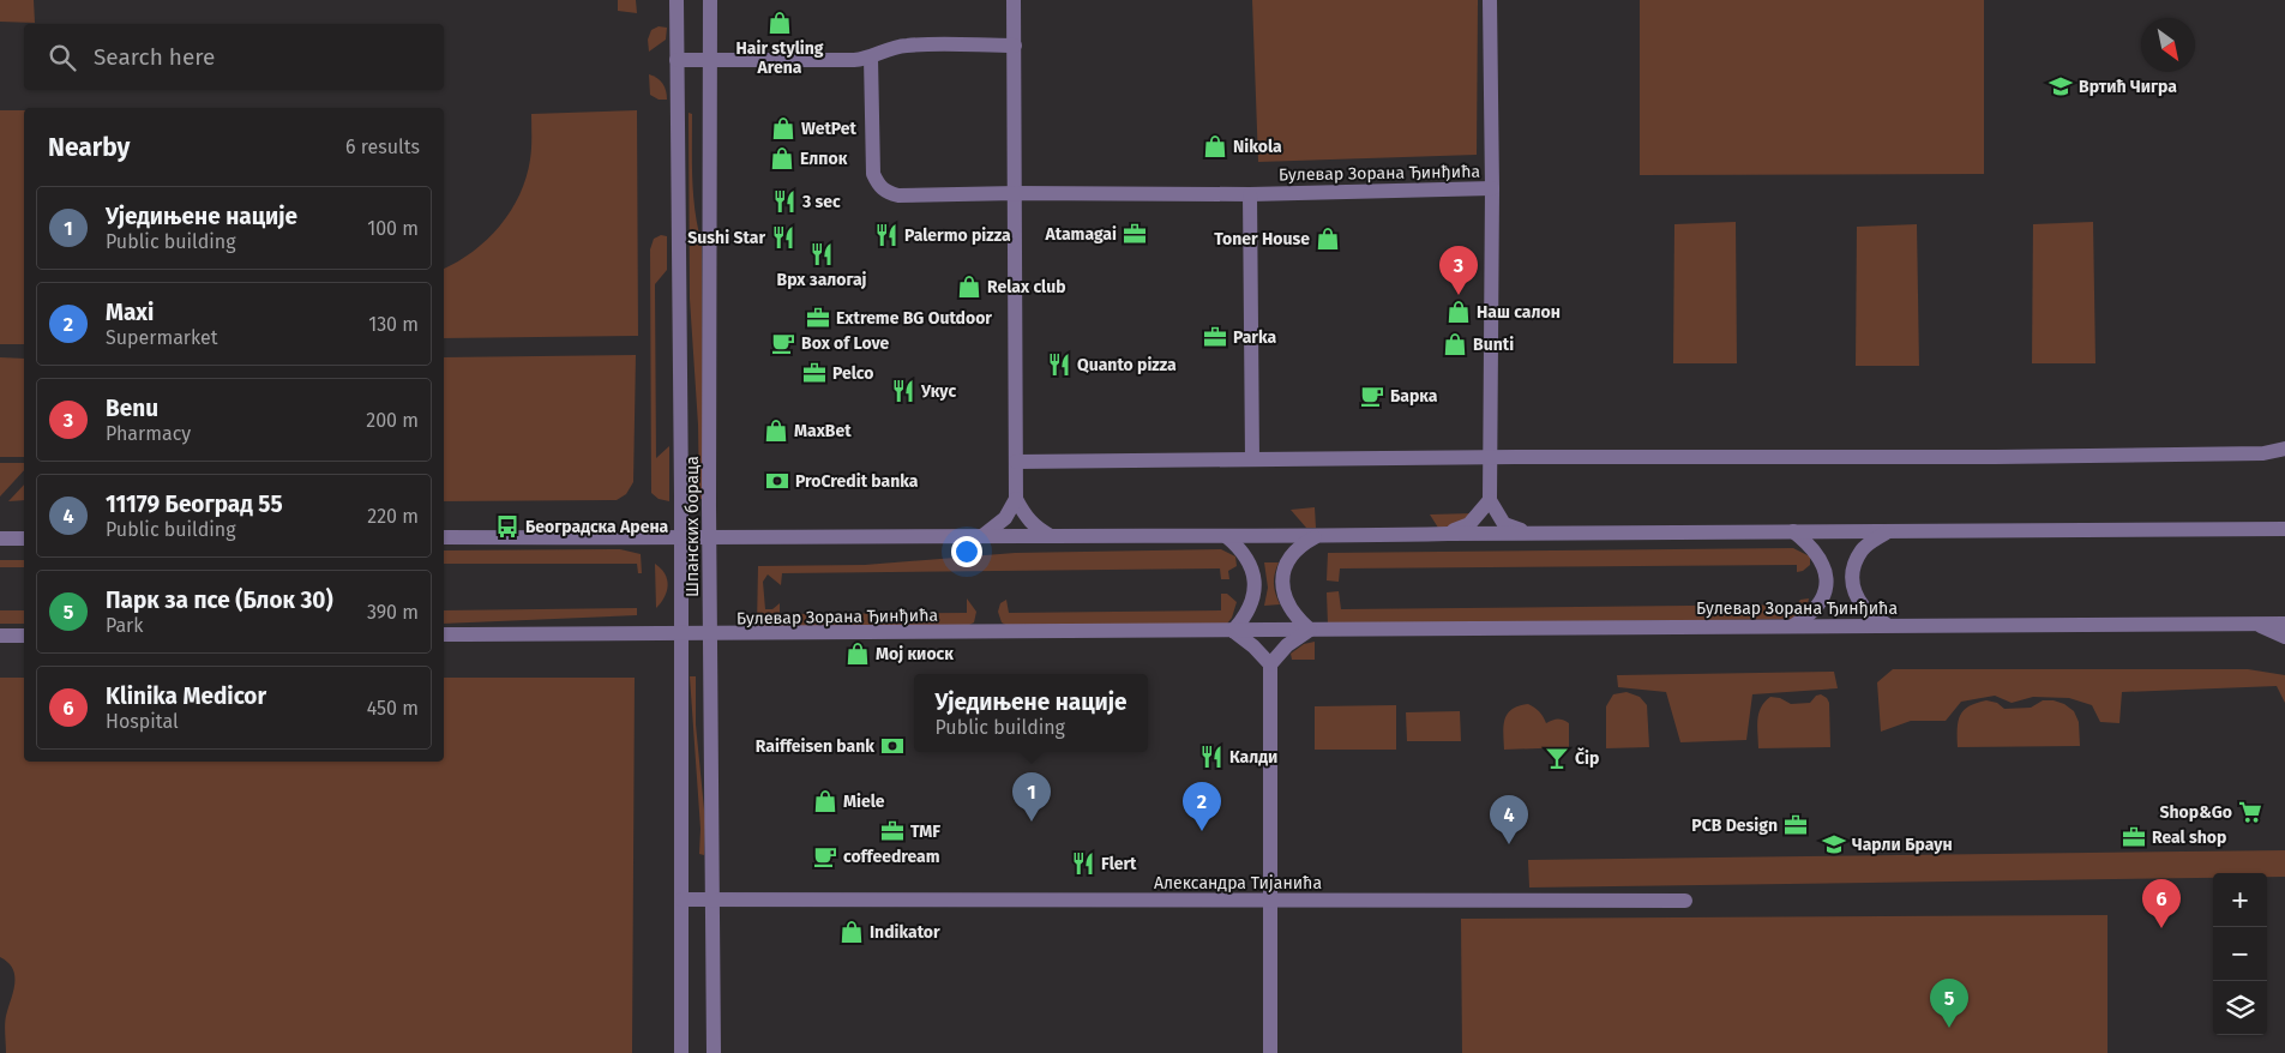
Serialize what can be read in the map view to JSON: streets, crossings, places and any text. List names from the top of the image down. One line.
{"streets":{"street":["Булевар Зорана Ђинђића","Шпанских бораца","Александра Тијанића"]},"crossings":[["Булевар Зорана Ђинђића","Шпанских бораца"],["Шпанских бораца","Александра Тијанића"]],"places":{"shop":["Hair styling Arena","WetPet","Nikola","Елпок","Toner House","Relax club","Наш салон","Bunti","MaxBet","Мој киоск","Miele","Indikator"],"school or university":["Вртић Чигра","Чарли Браун"],"restaurant":["3 sec","Palermo pizza","Sushi Star","Врх залогај","Quanto pizza","Укус","Калди","Flert"],"office":["Atamagai","Extreme BG Outdoor","Parka","Pelco","PCB Design","TMF","Real shop"],"cafe":["Box of Love","Барка","coffeedream"],"bank":["ProCredit banka","Raiffeisen bank"],"bus stop":["Београдска Арена"],"bar":["Čip"],"supermarket":["Shop&Go"]},"north":"bottom right","page":{"search":"Search here","heading":["Nearby","6 results"],"list":[{"mark":"1","name":"Уједињене нације","note":"Public building","value":"100 m"},{"mark":"2","name":"Maxi","note":"Supermarket","value":"130 m"},{"mark":"3","name":"Benu","note":"Pharmacy","value":"200 m"},{"mark":"4","name":"11179 Београд 55","note":"Public building","value":"220 m"},{"mark":"5","name":"Парк за псе (Блок 30)","note":"Park","value":"390 m"},{"mark":"6","name":"Klinika Medicor","note":"Hospital","value":"450 m"}],"pins":["3","1","2","4","6","5"],"popup":["Уједињене нације","Public building"],"map_buttons":["+","−"]}}
